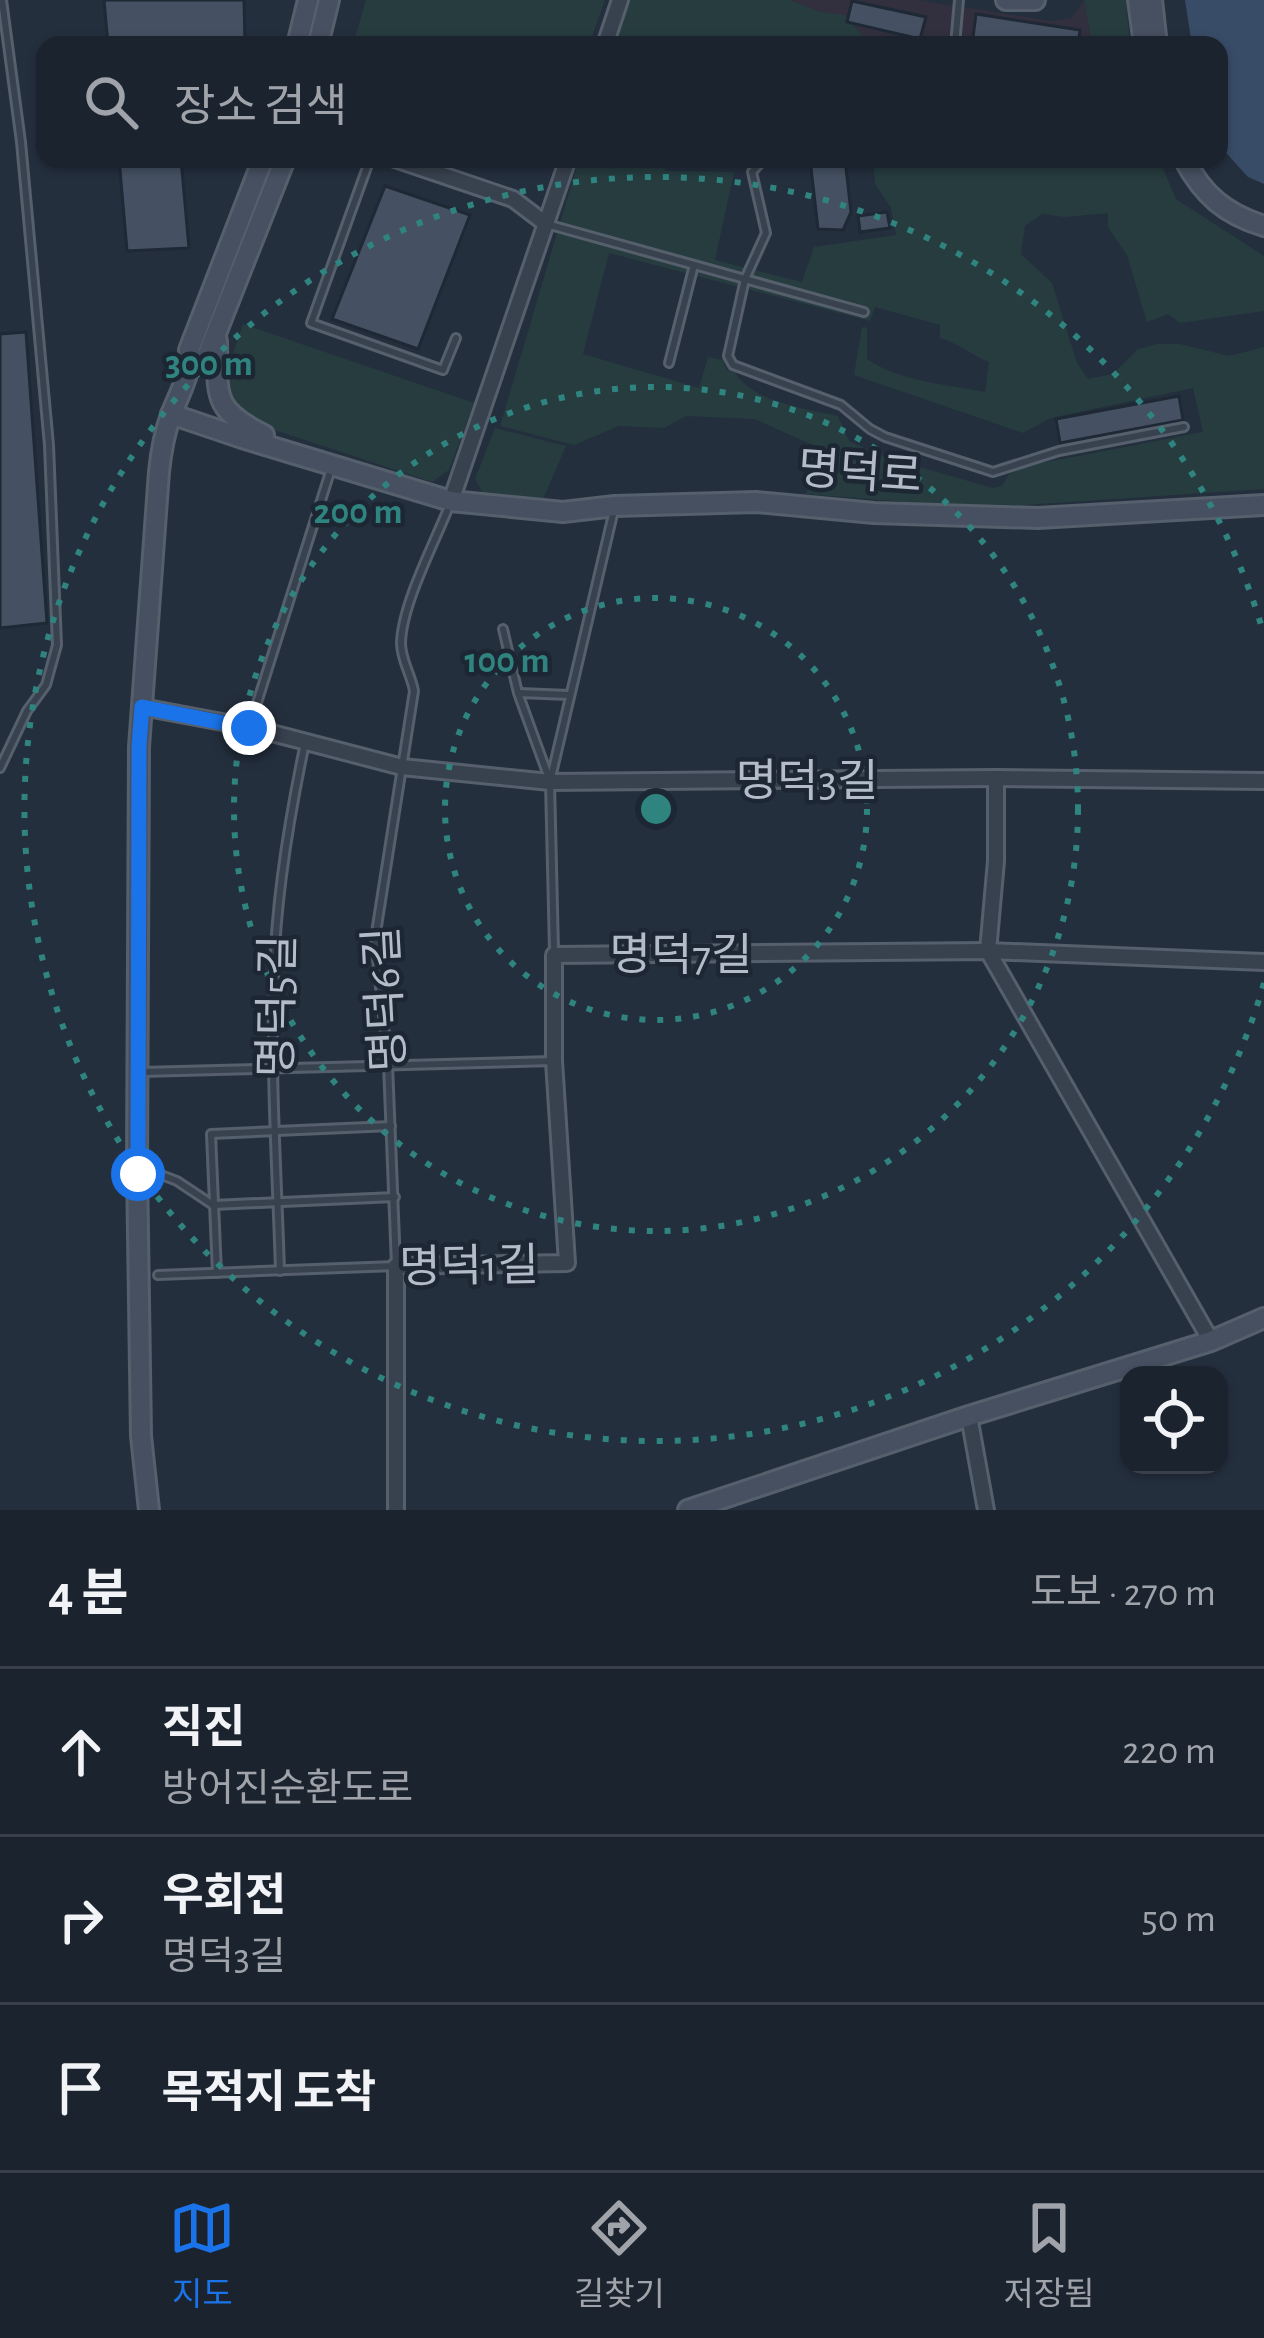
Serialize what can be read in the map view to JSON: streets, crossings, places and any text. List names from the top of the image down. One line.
{"streets":{"main road":["명덕로"],"street":["명덕3길","명덕7길","명덕6길","명덕1길"],"lane":["명덕5길"]},"crossings":[["명덕로","명덕7길"],["명덕로","명덕6길"],["명덕3길","명덕7길"],["명덕3길","명덕6길"],["명덕3길","명덕5길"],["명덕7길","명덕1길"],["명덕6길","명덕1길"],["명덕5길","명덕1길"]],"page":{"search":"장소 검색","heading":["4 분","도보 · 270 m"],"list":[["직진","방어진순환도로","220 m"],["우회전","명덕3길","50 m"],"목적지 도착"],"nav":["지도","길찾기","저장됨"]},"rings":["300 m","200 m","100 m"]}
